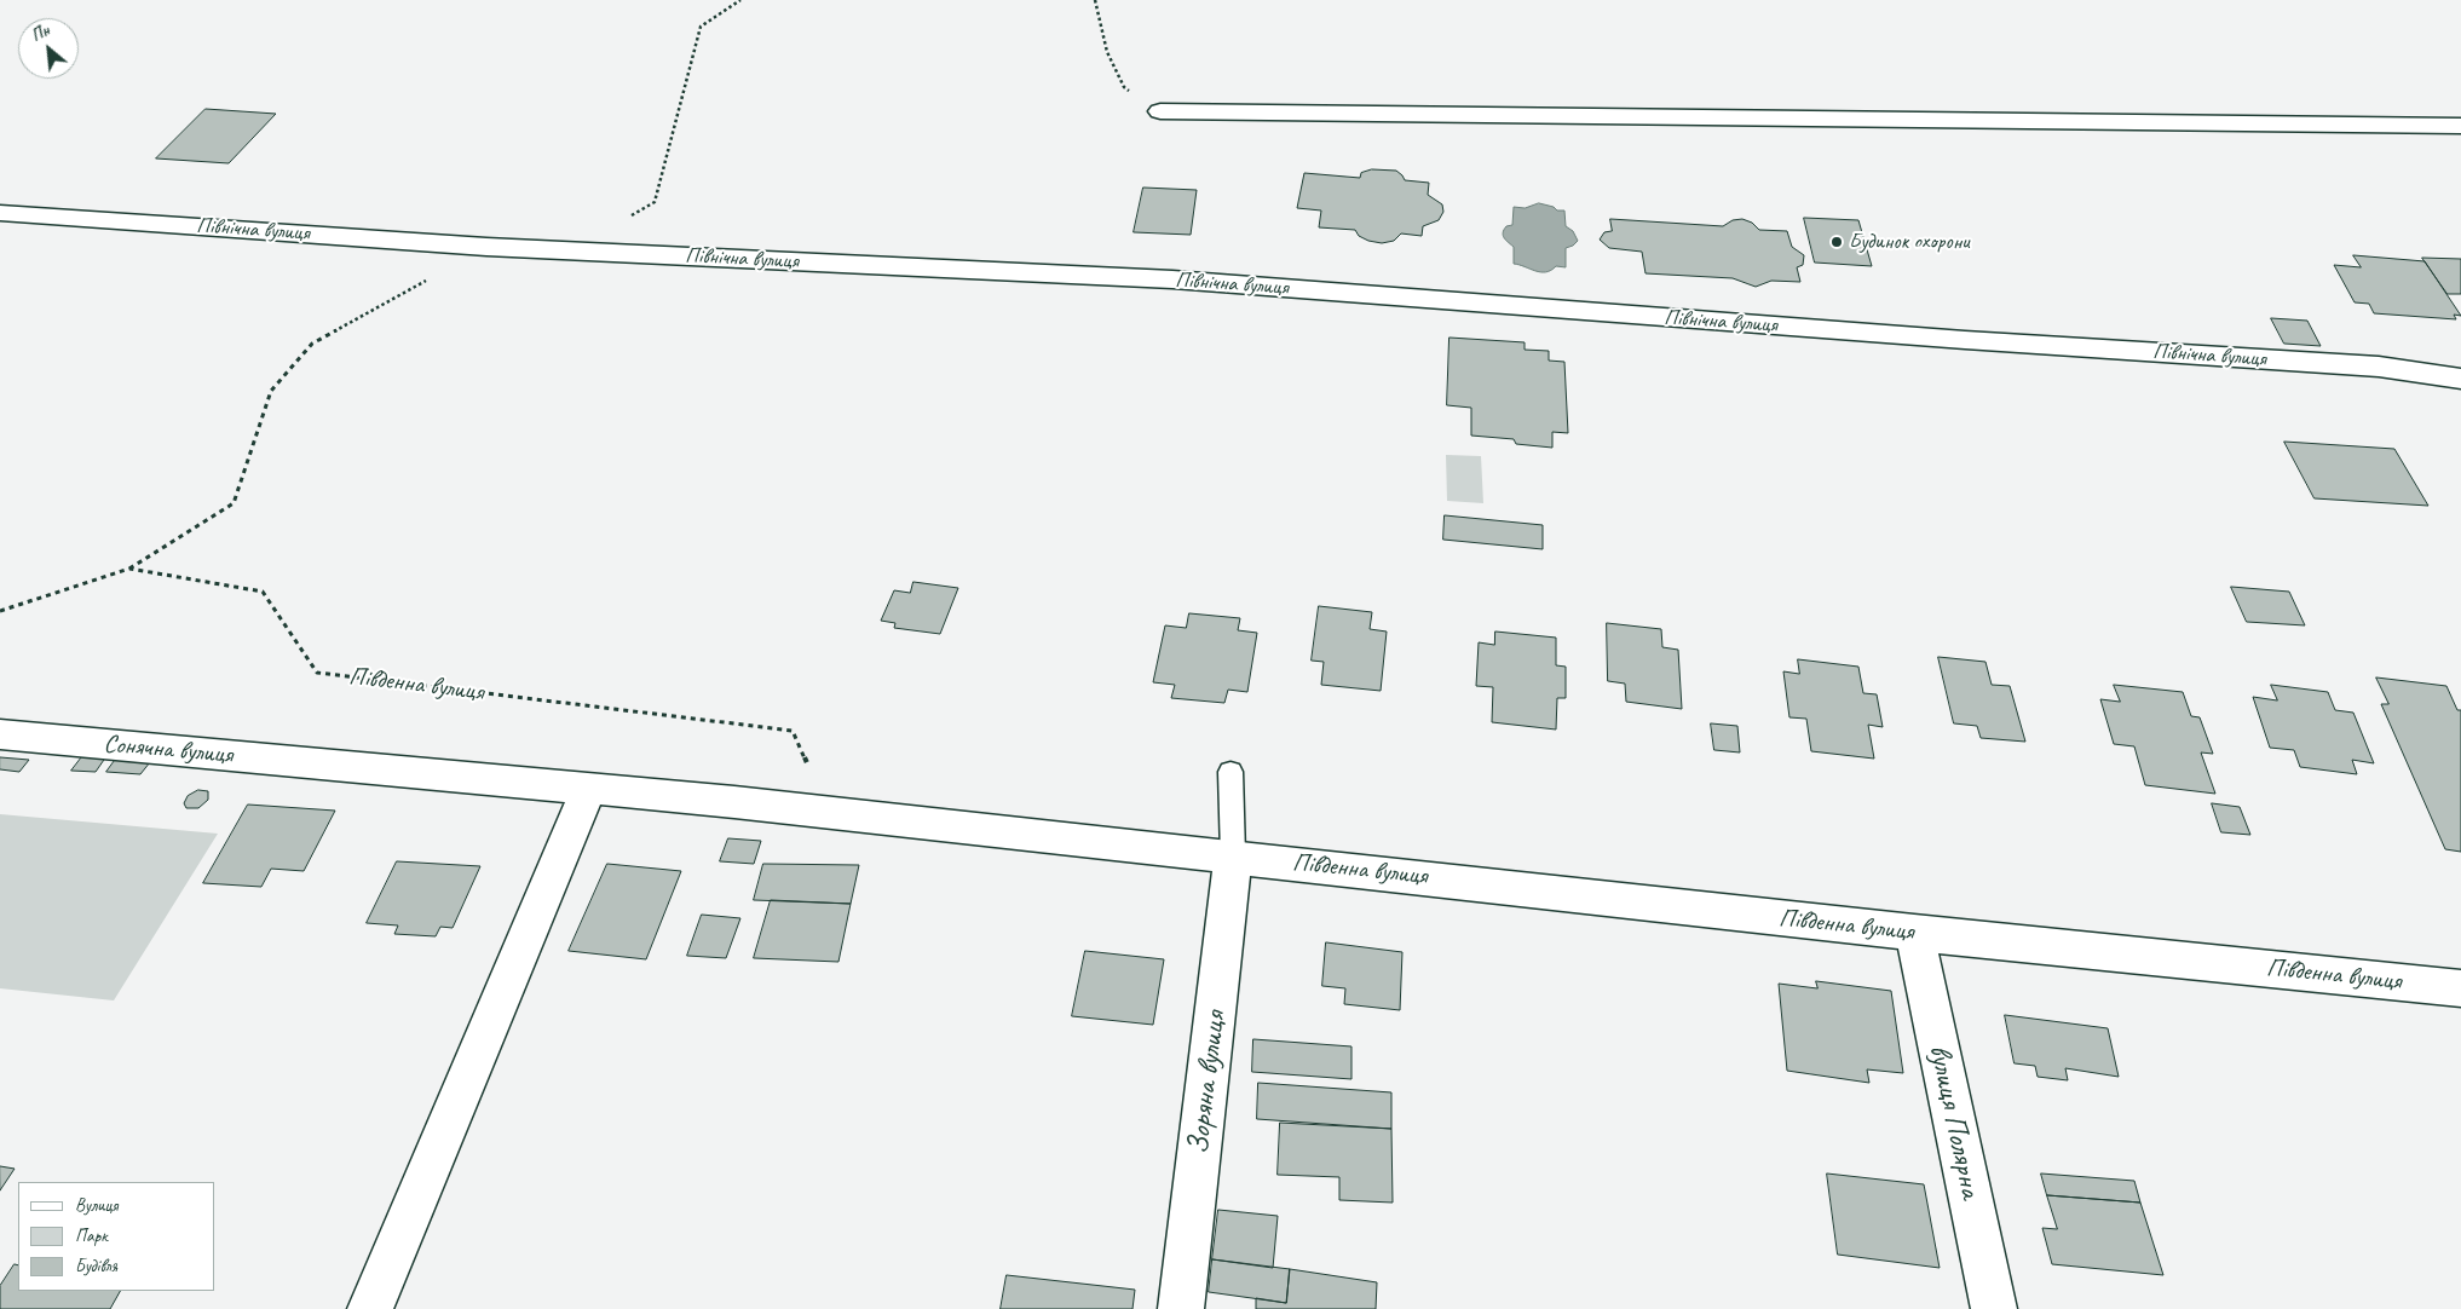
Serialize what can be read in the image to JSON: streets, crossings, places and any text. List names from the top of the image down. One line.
{"streets":{"street":["Північна вулиця","Південна вулиця","Сонячна вулиця","Зоряна вулиця","вулиця Полярна"]},"crossings":[["Південна вулиця","Сонячна вулиця"],["Південна вулиця","Зоряна вулиця"],["Південна вулиця","вулиця Полярна"]],"places":["Будинок охорони"],"legend":["Вулиця","Парк","Будівля"],"north":"top left"}
